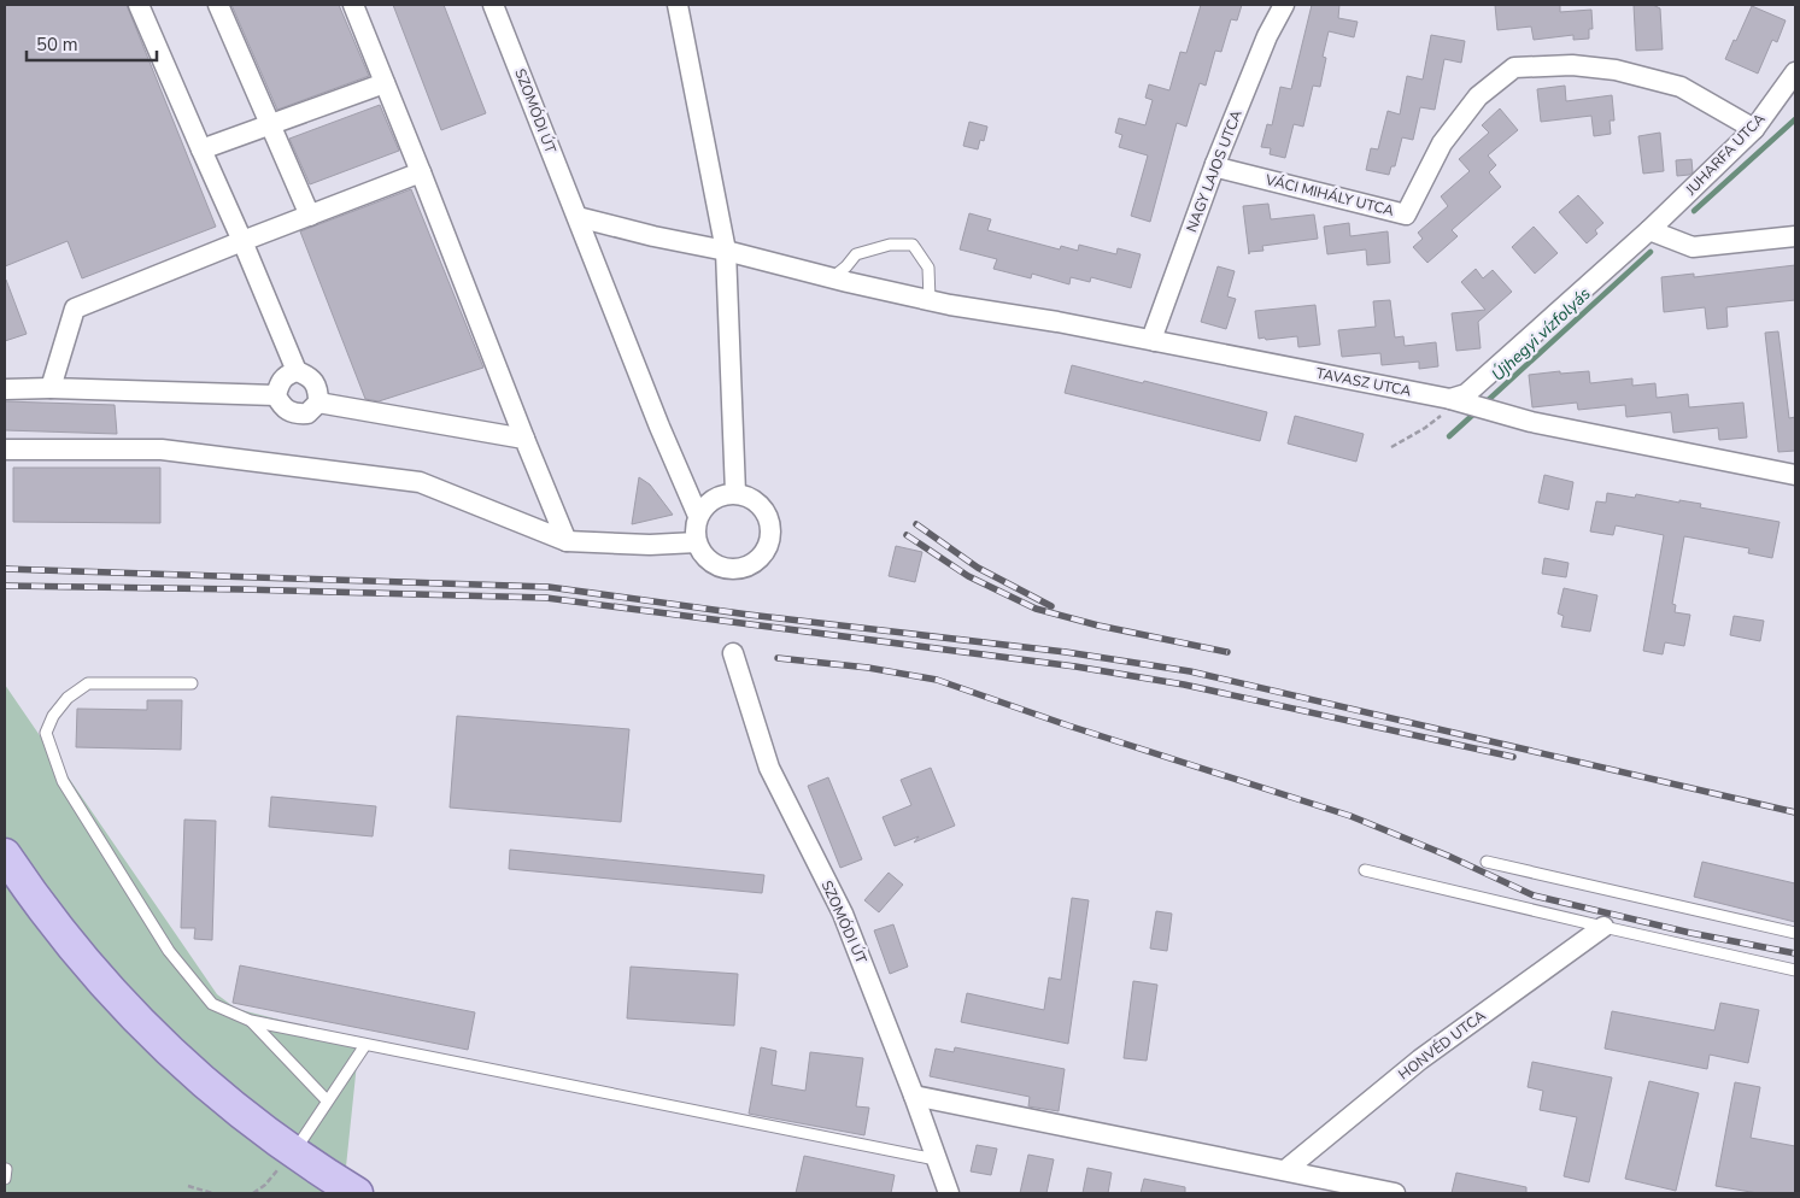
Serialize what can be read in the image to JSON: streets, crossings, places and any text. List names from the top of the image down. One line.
{"streets":{"street":["SZOMÓDI ÚT","JUHARFA UTCA","NAGY LAJOS UTCA","VÁCI MIHÁLY UTCA","TAVASZ UTCA","HONVÉD UTCA"]},"crossings":[["SZOMÓDI ÚT","TAVASZ UTCA"],["JUHARFA UTCA","VÁCI MIHÁLY UTCA"],["JUHARFA UTCA","TAVASZ UTCA"],["NAGY LAJOS UTCA","VÁCI MIHÁLY UTCA"],["NAGY LAJOS UTCA","TAVASZ UTCA"]],"water":["Újhegyi vízfolyás"],"scale_bar":"50 m"}
